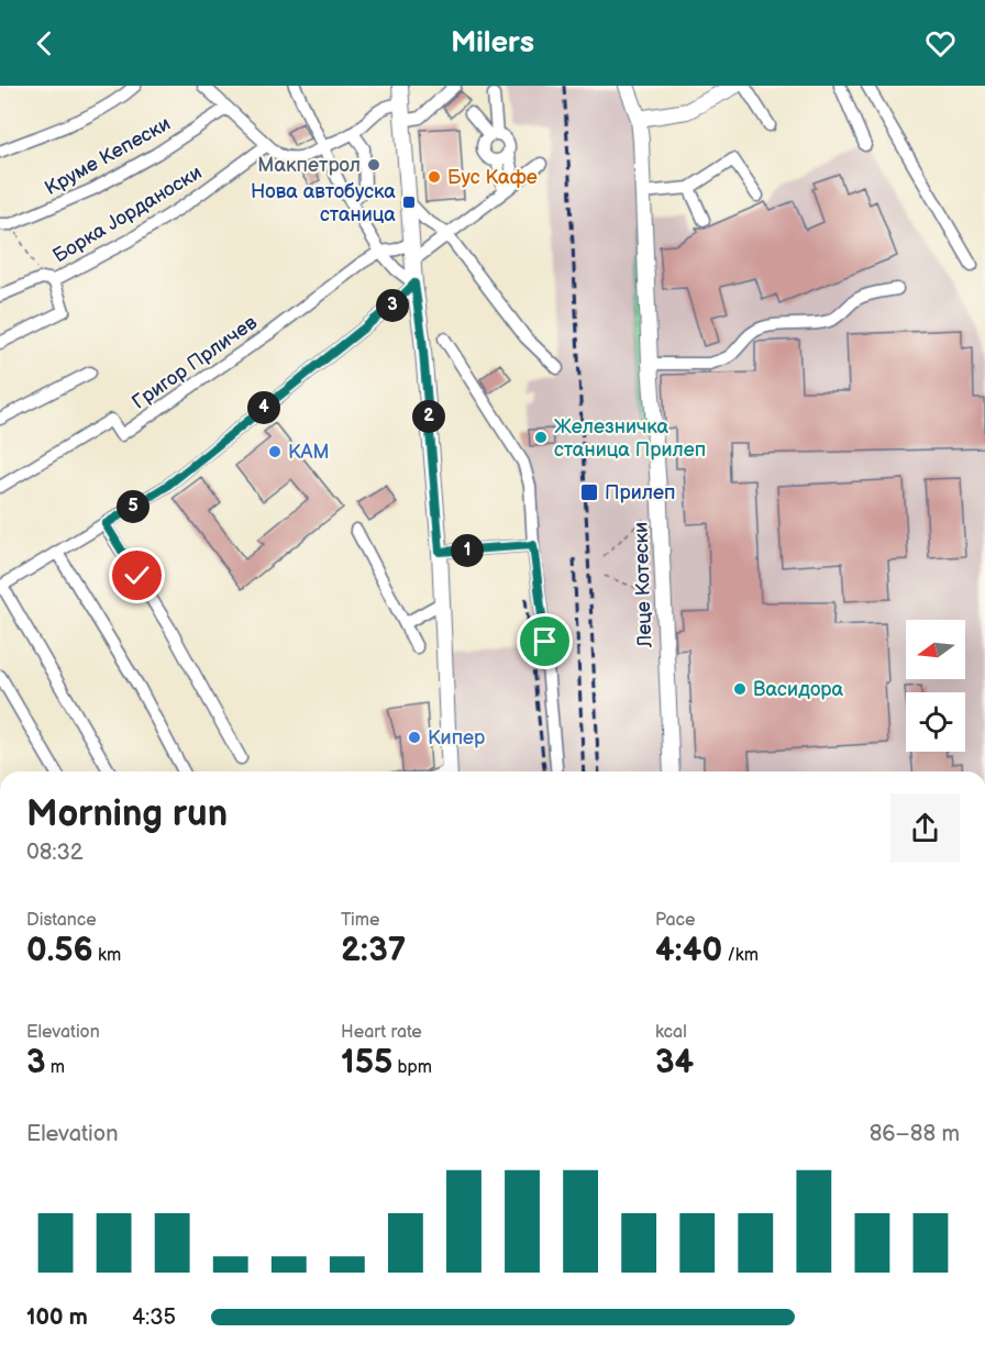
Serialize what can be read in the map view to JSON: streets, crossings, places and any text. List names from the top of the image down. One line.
{"streets":{"main road":["Леце Котески"],"street":["Круме Кепески","Борка Јорданоски","Григор Прличев"]},"places":{"other":["Макпетрол","Бус Кафе","Железничка станица Прилеп","КАМ","Васидора","Кипер"],"transit":["Нова автобуска станица","Прилеп"]},"north":"left","page":{"header":"Milers","pins":["3","4","2","5","1"],"heading":["Morning run","08:32"],"stats":[["Distance","0.56 km"],["Time","2:37"],["Pace","4:40 /km"],["Elevation","3 m"],["Heart rate","155 bpm"],["kcal","34"]],"chart":["Elevation","86–88 m"],"list":[{"name":"100 m","note":"4:35"}]}}
